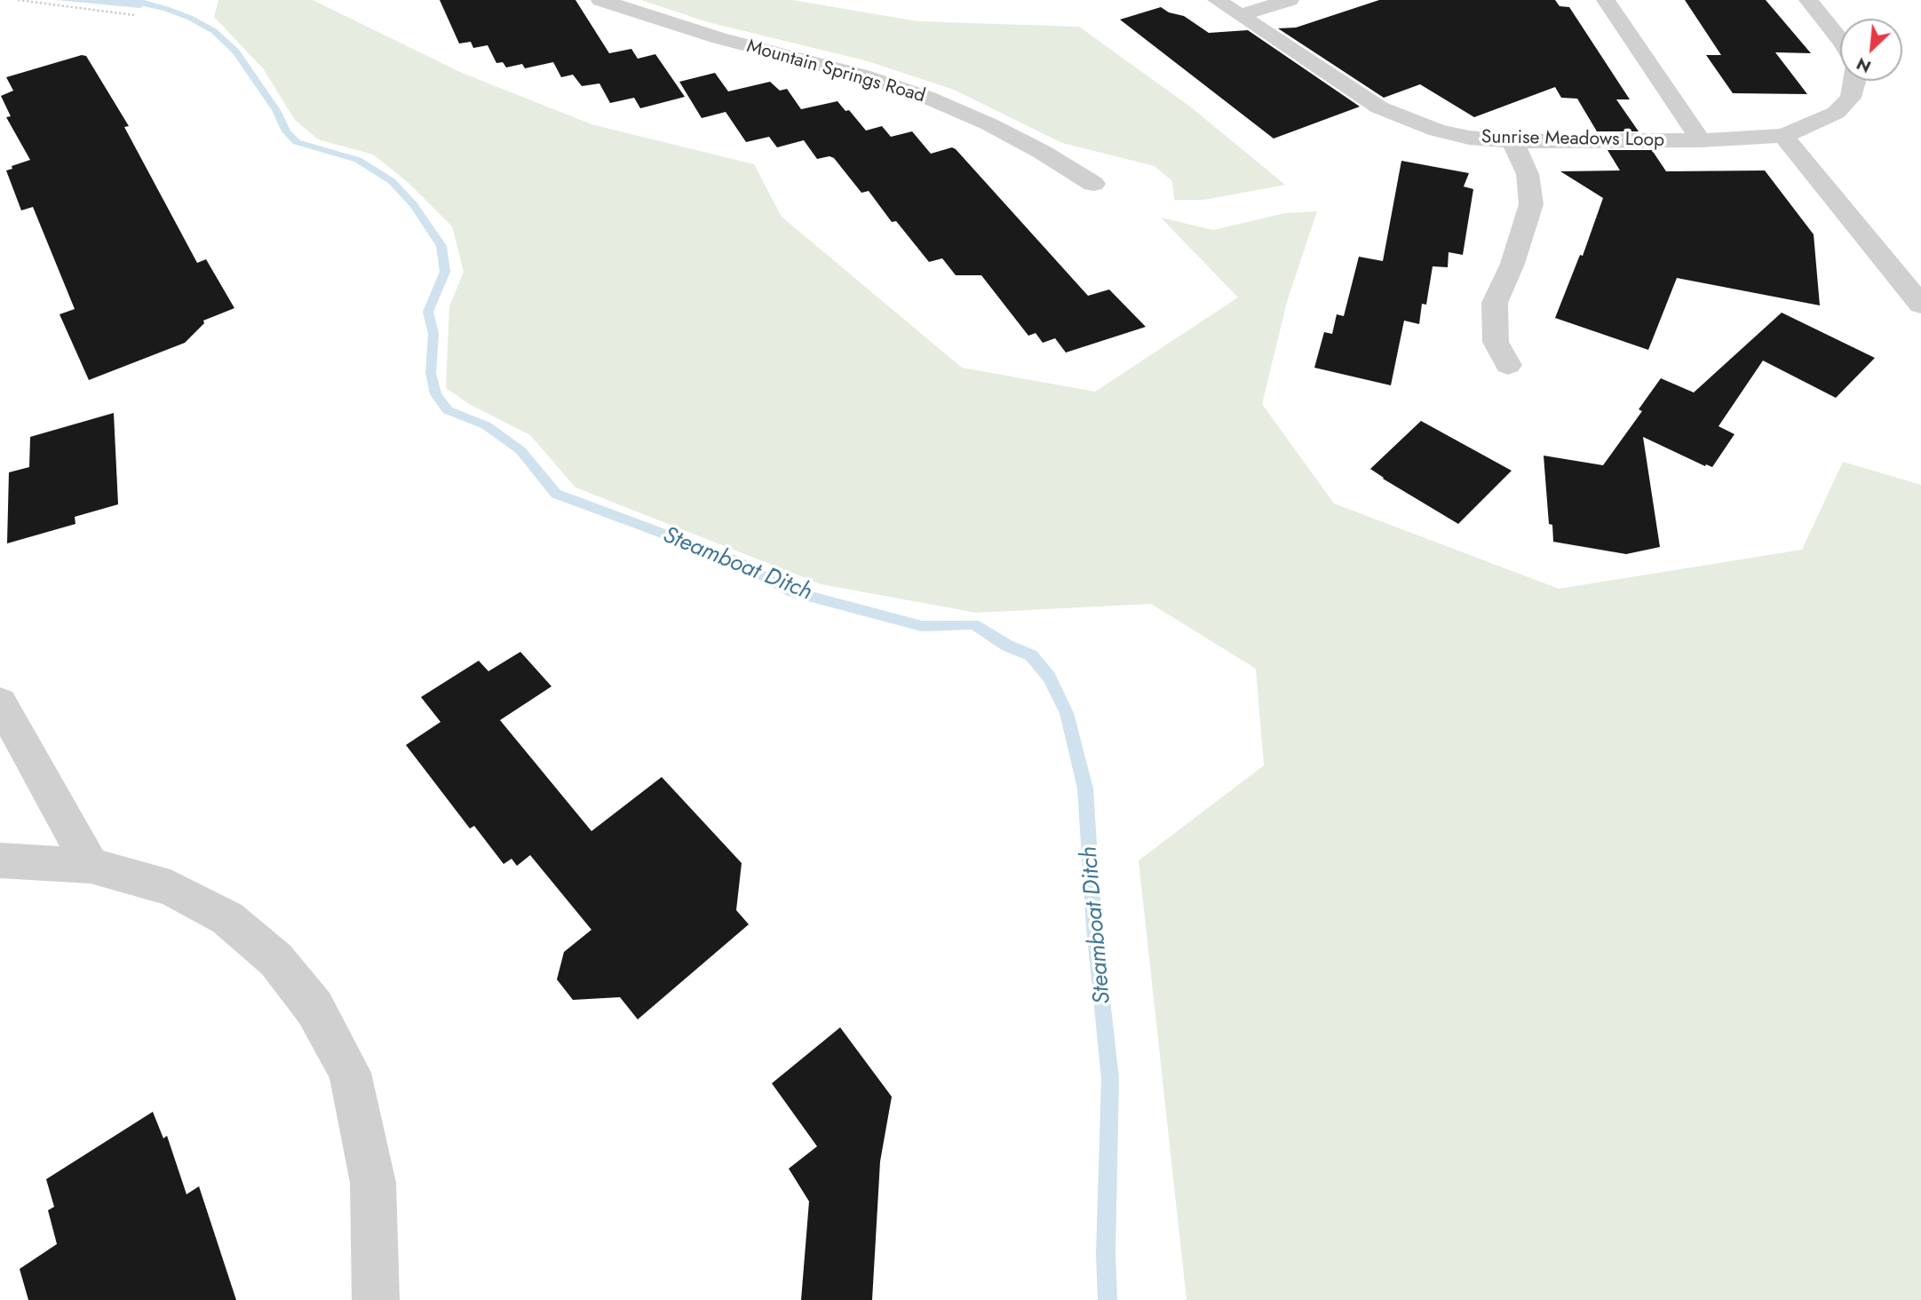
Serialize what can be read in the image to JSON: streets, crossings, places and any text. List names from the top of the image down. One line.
{"streets":{"street":["Mountain Springs Road","Sunrise Meadows Loop"]},"water":["Steamboat Ditch"],"north":"bottom left"}
